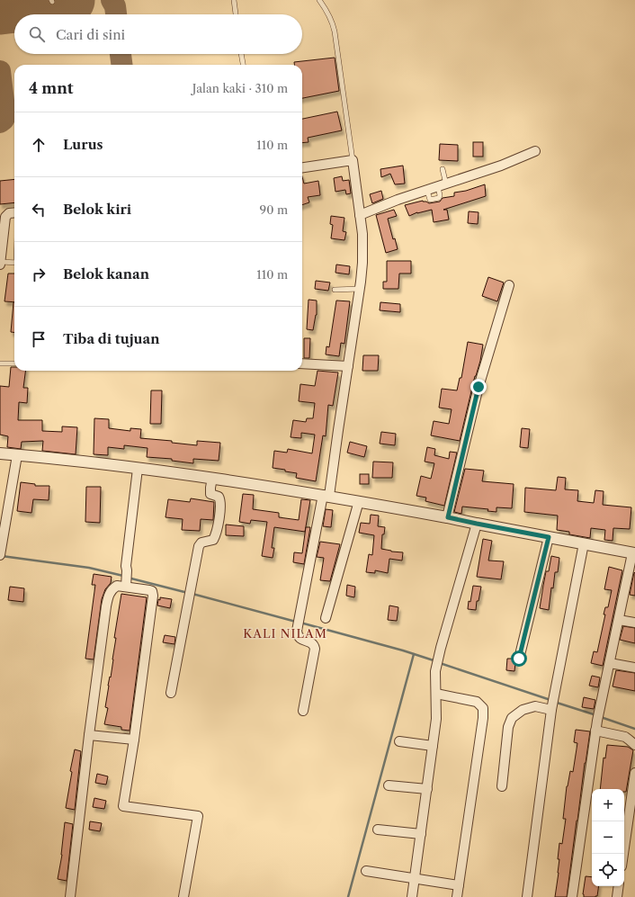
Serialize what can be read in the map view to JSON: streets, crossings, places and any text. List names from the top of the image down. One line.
{"districts":["KALI NILAM"],"page":{"search":"Cari di sini","heading":["4 mnt","Jalan kaki · 310 m"],"list":[["Lurus","110 m"],["Belok kiri","90 m"],["Belok kanan","110 m"],"Tiba di tujuan"],"map_buttons":["+","−"]}}
